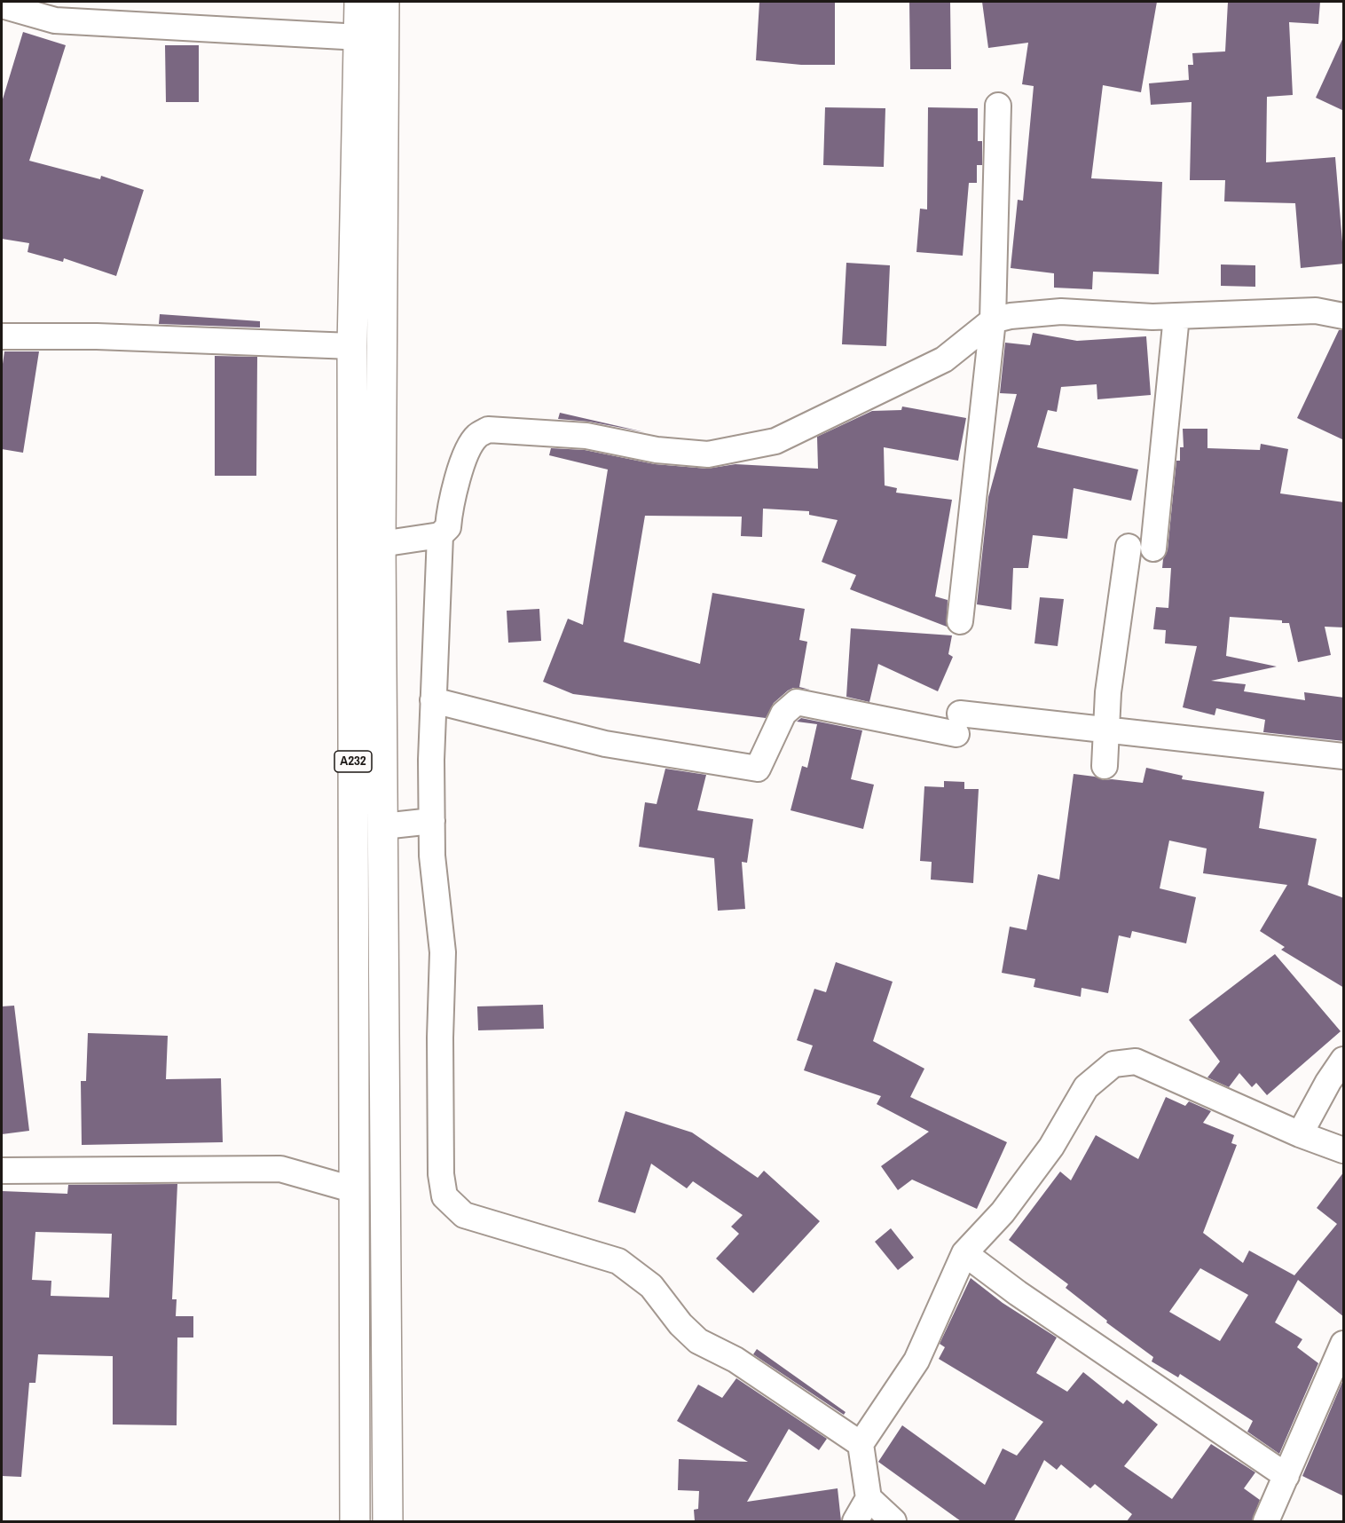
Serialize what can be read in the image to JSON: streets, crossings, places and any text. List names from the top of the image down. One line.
{"streets":{"highway":["A232"]}}
